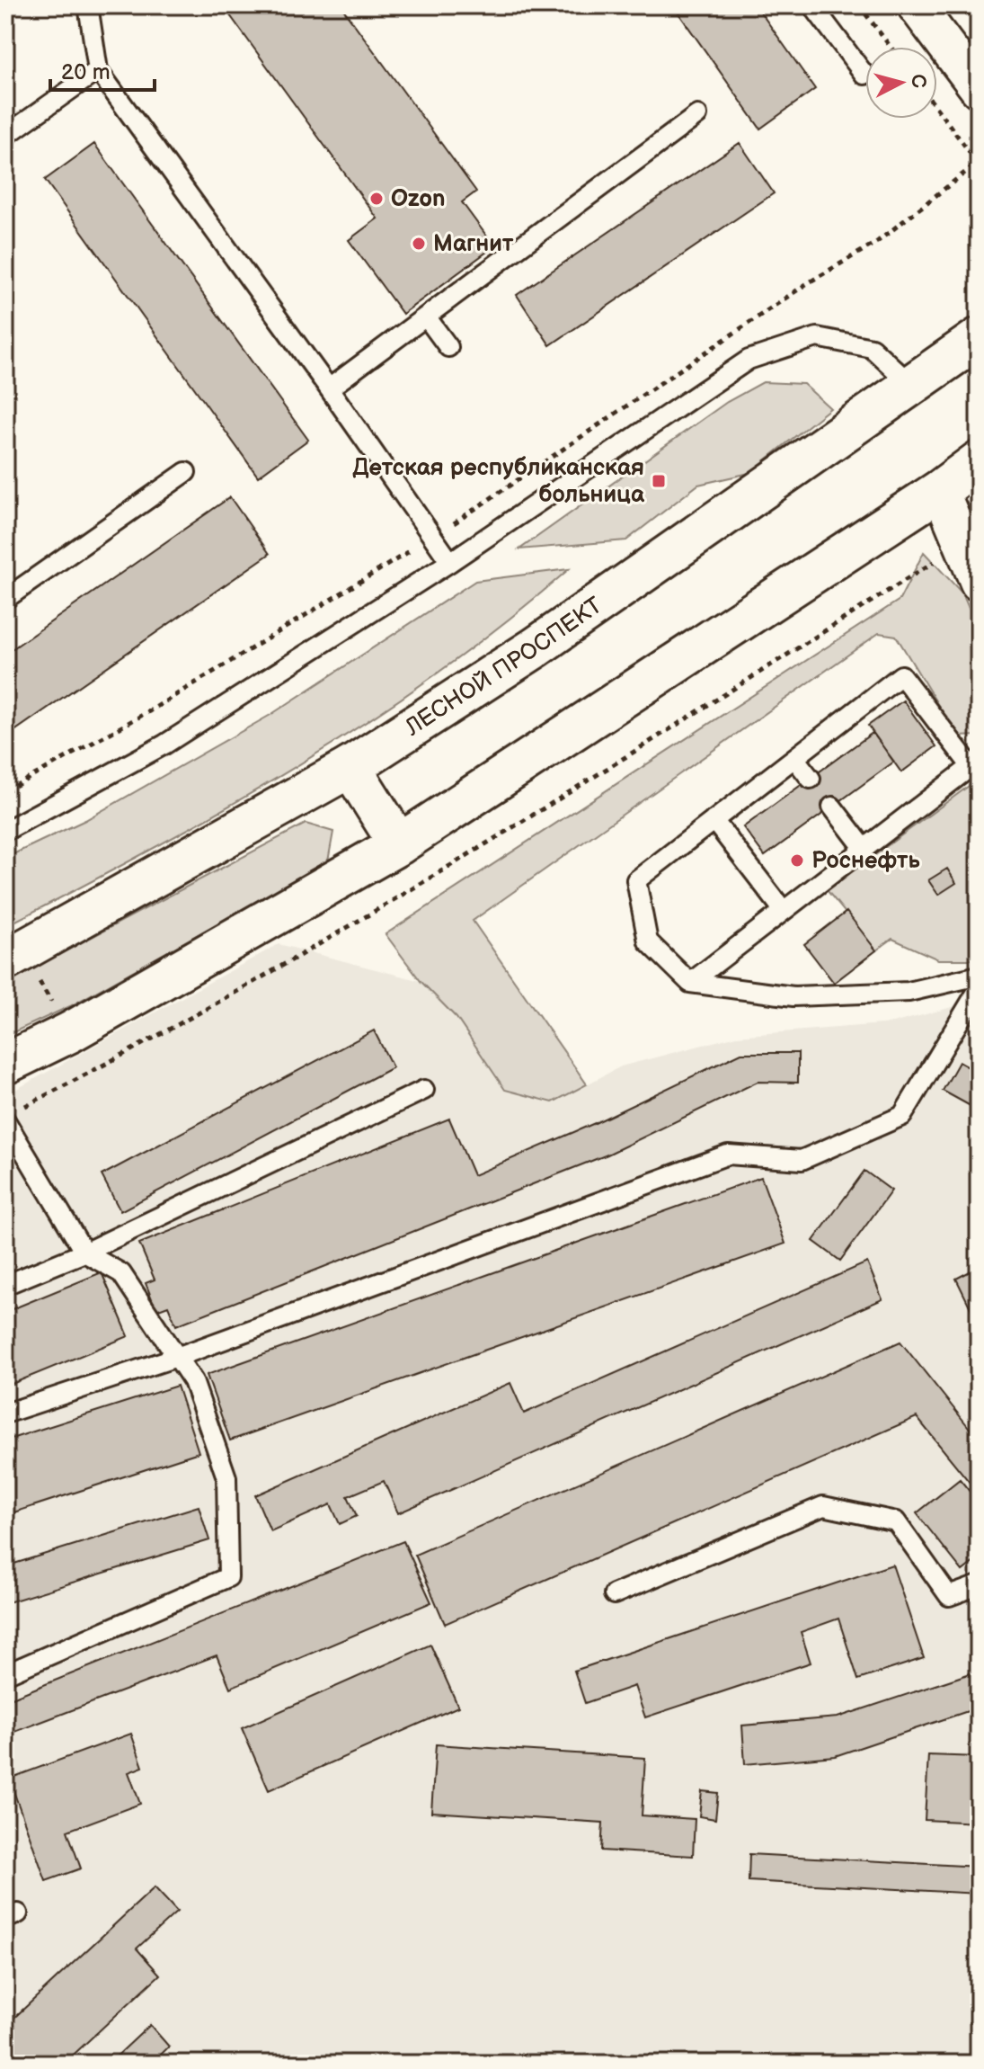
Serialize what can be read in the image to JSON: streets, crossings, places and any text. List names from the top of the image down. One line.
{"streets":{"main road":["ЛЕСНОЙ ПРОСПЕКТ"]},"places":{"other":["Ozon","Магнит","Роснефть"],"transit":["Детская республиканская больница"]},"scale_bar":"20 m","north":"right"}
